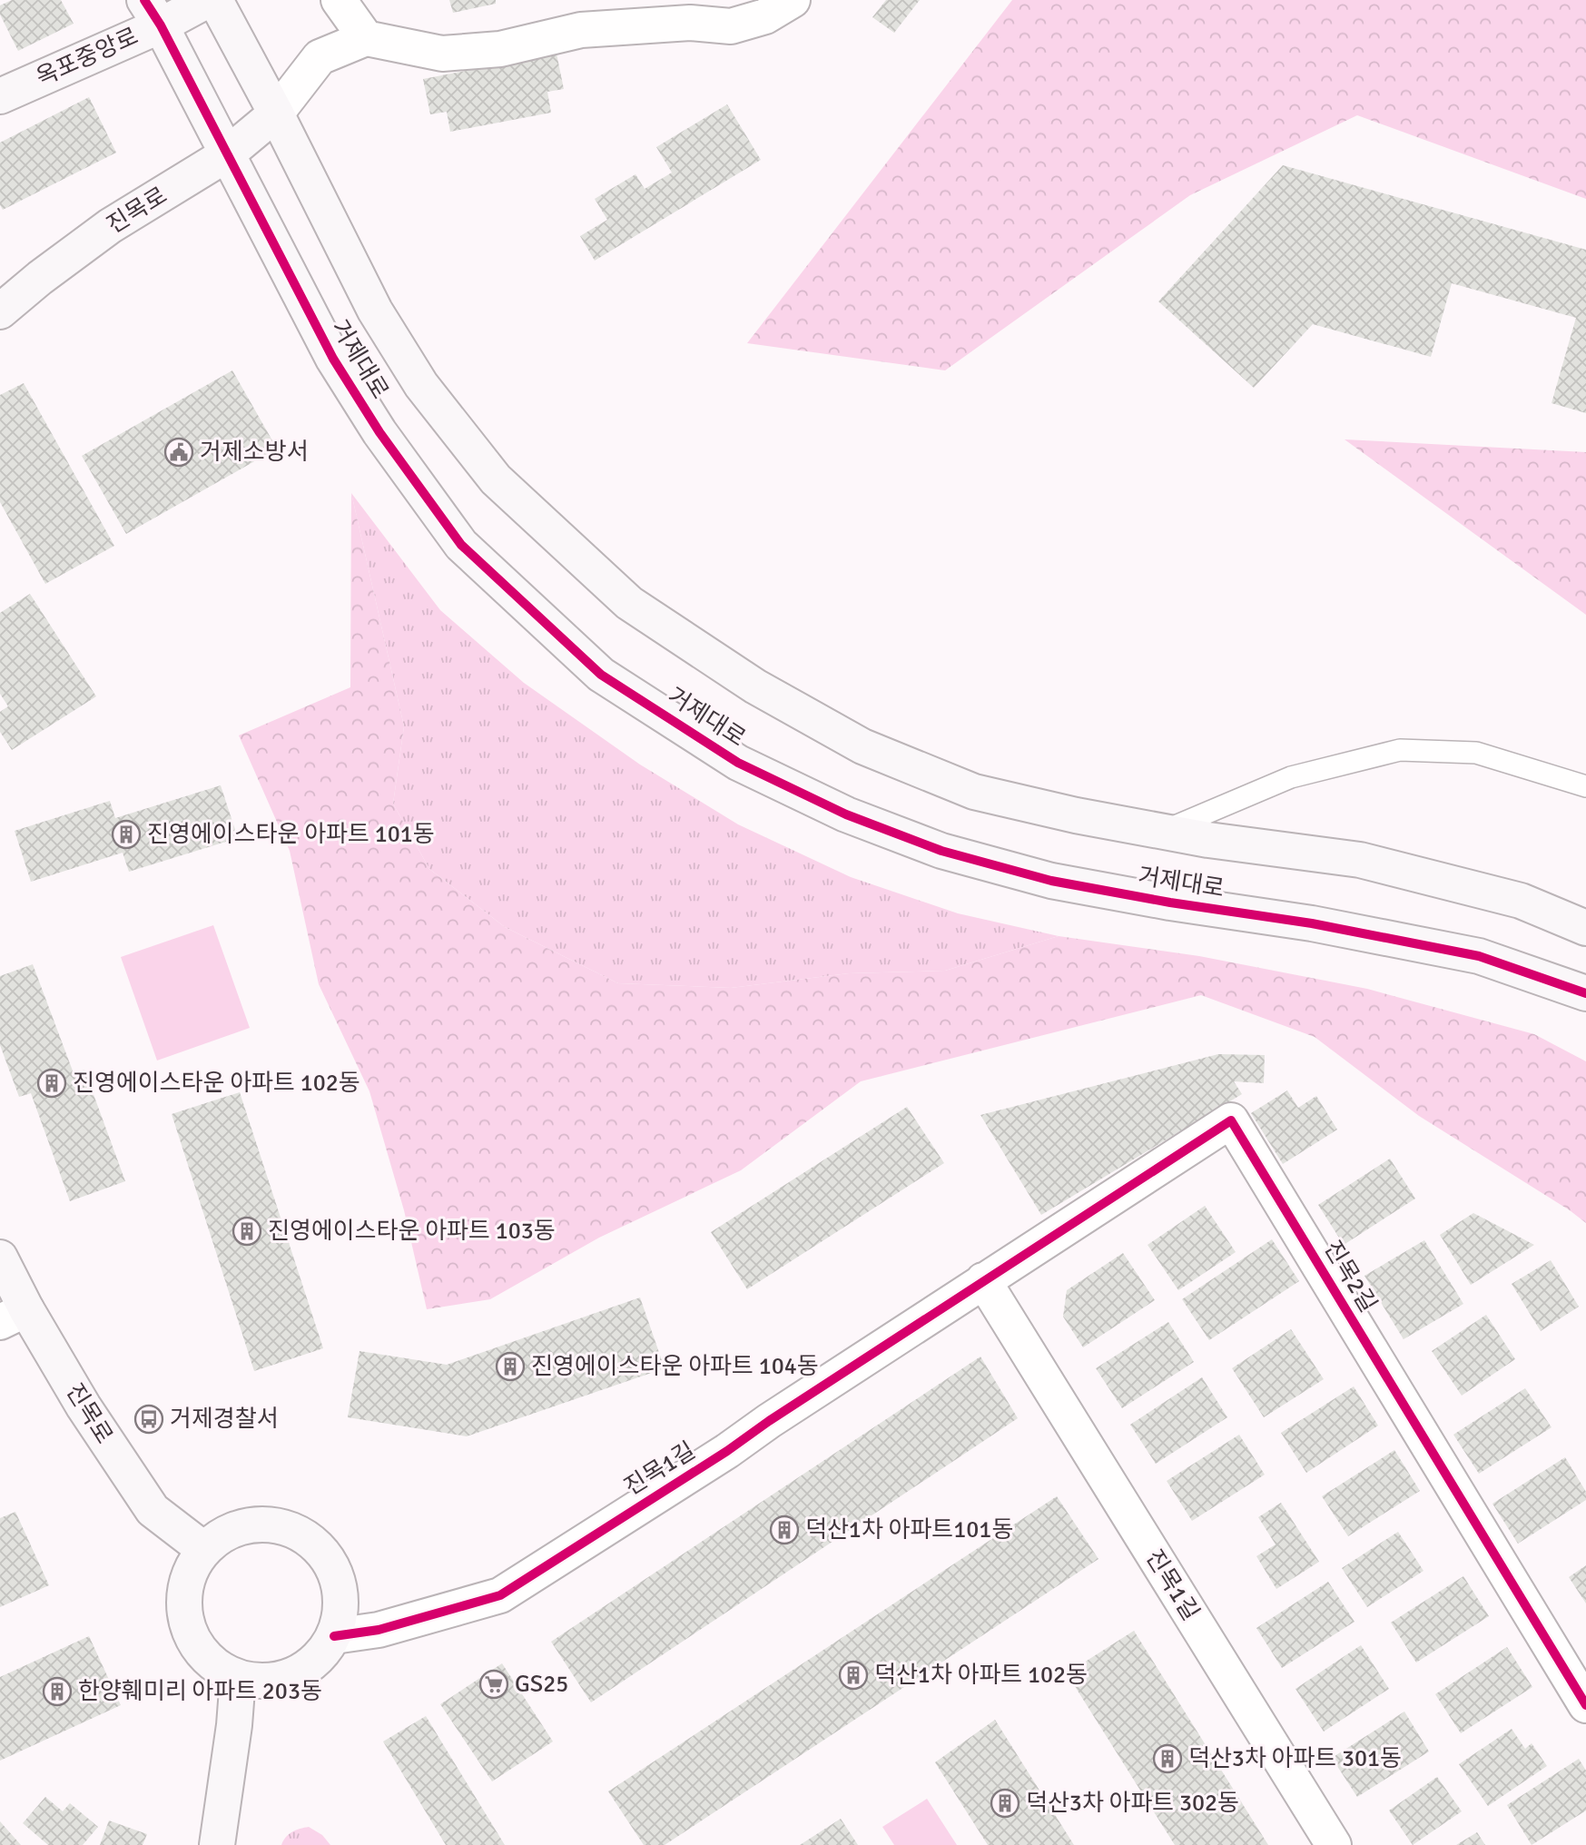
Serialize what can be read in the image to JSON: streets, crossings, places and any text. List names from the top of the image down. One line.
{"streets":{"street":["옥포중앙로","진목로","거제대로","진목2길","진목1길"]},"crossings":[["옥포중앙로","거제대로"],["진목로","거제대로"],["진목로","진목1길"],["진목2길","진목1길"]],"places":{"public building":["거제소방서"],"building":["진영에이스타운 아파트 101동","진영에이스타운 아파트 102동","진영에이스타운 아파트 103동","진영에이스타운 아파트 104동","덕산1차 아파트101동","덕산1차 아파트 102동","한양훼미리 아파트 203동","덕산3차 아파트 301동","덕산3차 아파트 302동"],"bus stop":["거제경찰서"],"supermarket":["GS25"]}}
